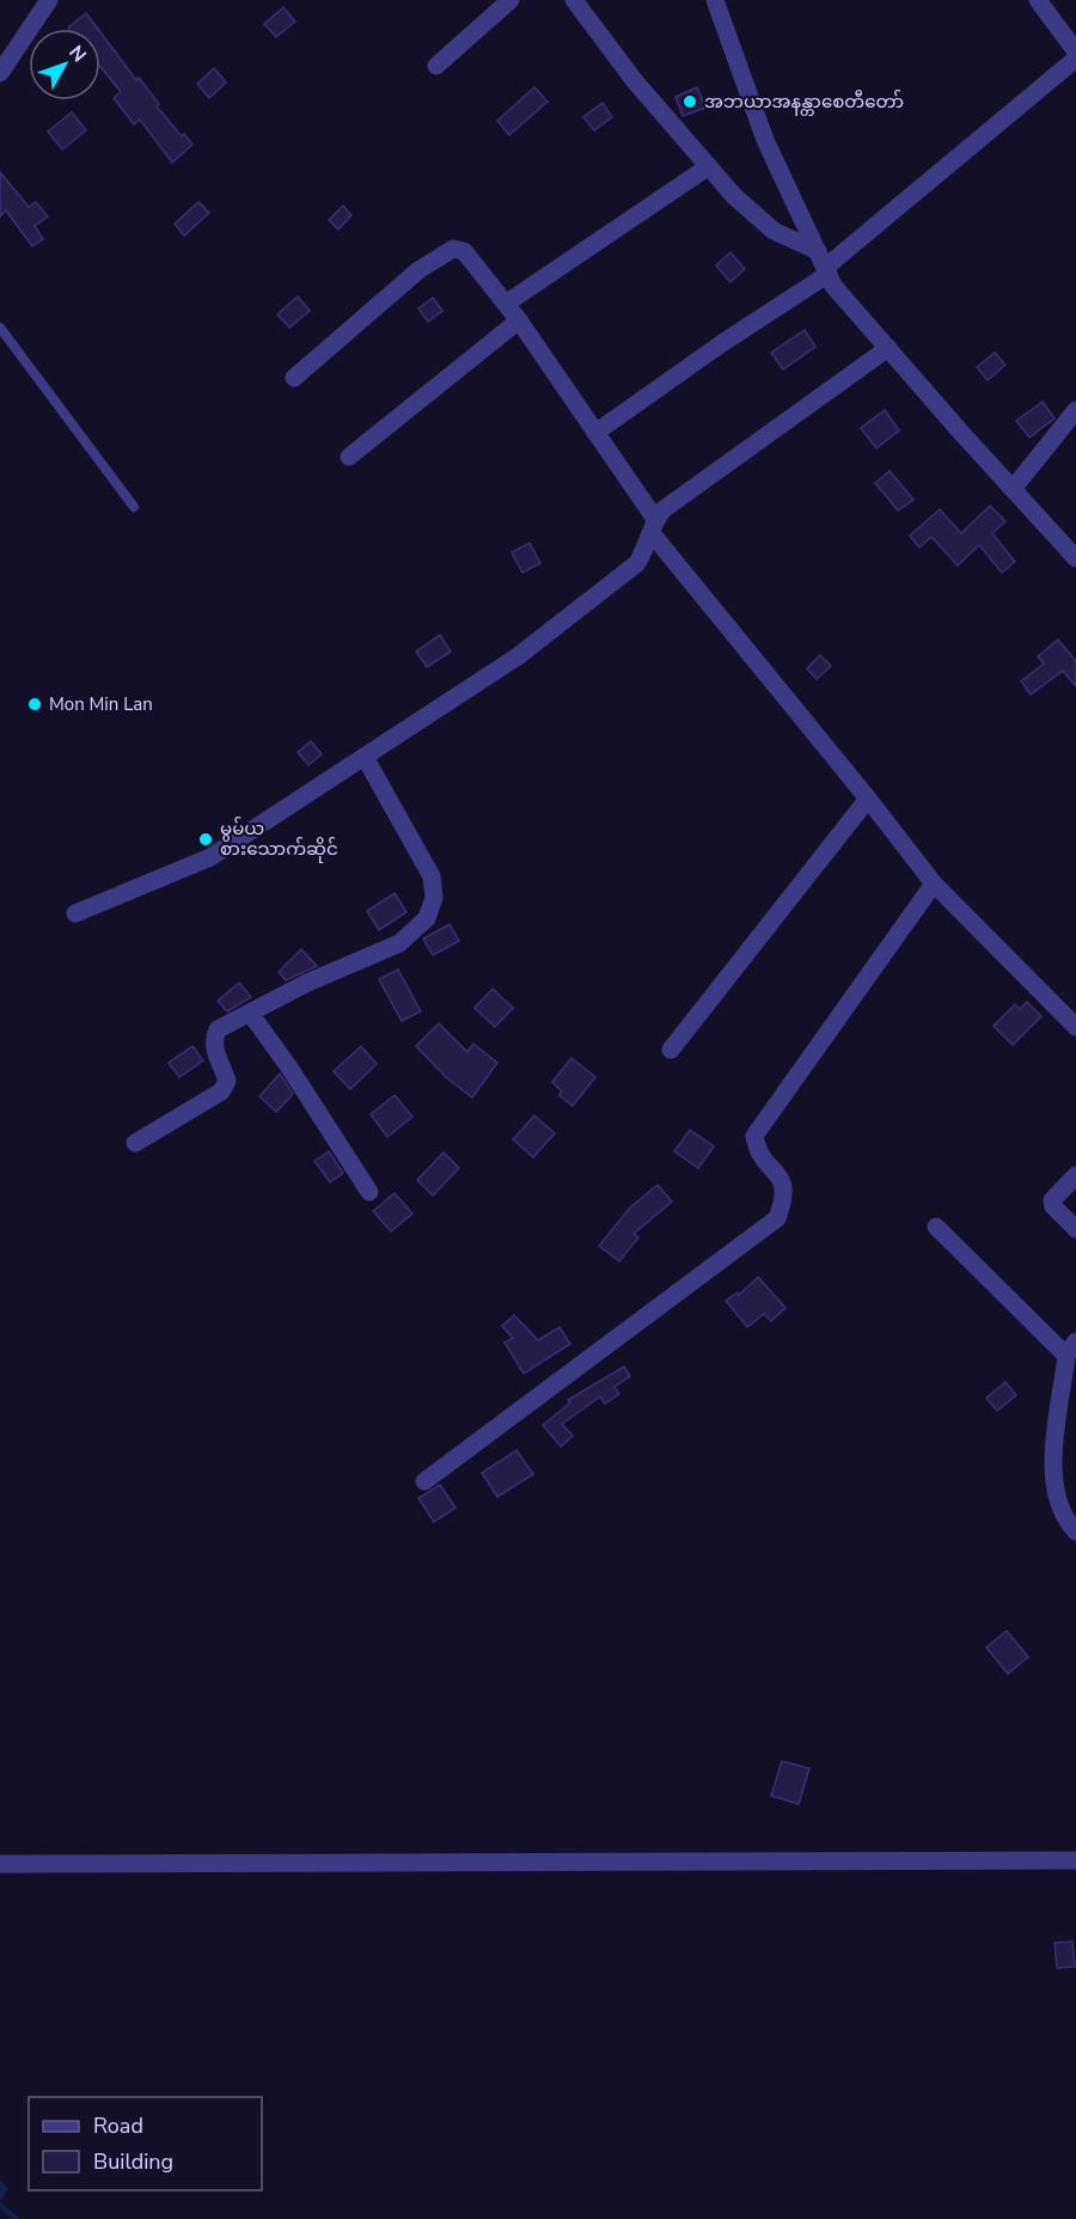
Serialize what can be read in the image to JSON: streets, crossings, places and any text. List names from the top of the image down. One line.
{"places":["အဘယာအနန္တာစေတီတော်","Mon Min Lan","မွမ်ယ စားသောက်ဆိုင်"],"legend":["Road","Building"],"north":"top right"}
